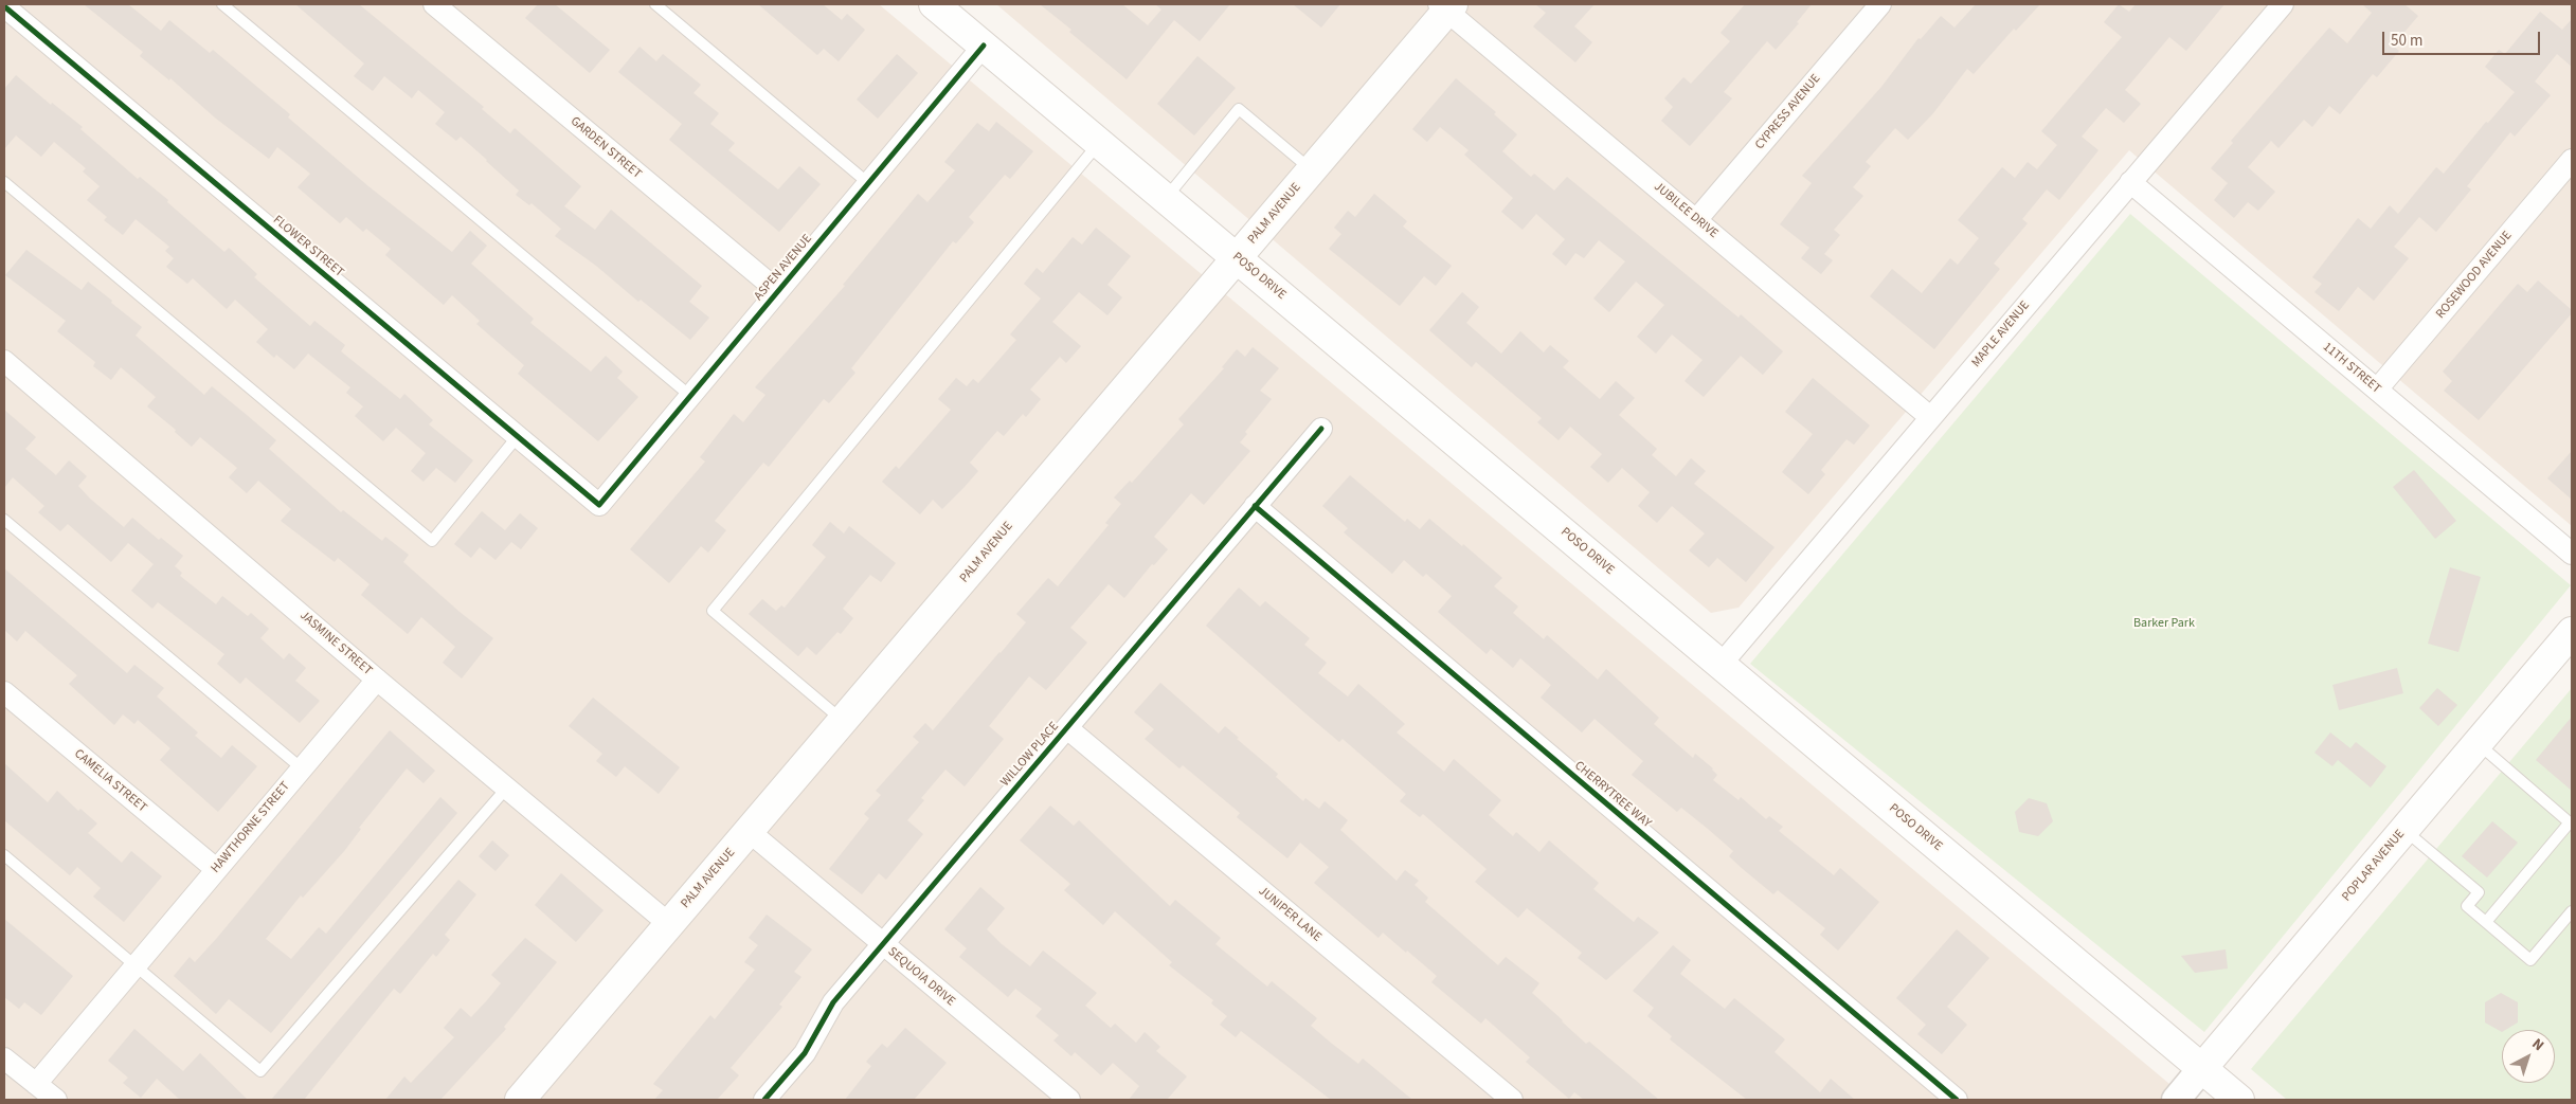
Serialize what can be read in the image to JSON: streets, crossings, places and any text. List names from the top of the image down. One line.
{"streets":{"main road":["PALM AVENUE","POSO DRIVE","POPLAR AVENUE"],"street":["CYPRESS AVENUE","GARDEN STREET","JUBILEE DRIVE","FLOWER STREET","ASPEN AVENUE","ROSEWOOD AVENUE","MAPLE AVENUE","11TH STREET","JASMINE STREET","WILLOW PLACE","CAMELIA STREET","CHERRYTREE WAY","HAWTHORNE STREET","JUNIPER LANE","SEQUOIA DRIVE"]},"crossings":[["CYPRESS AVENUE","JUBILEE DRIVE"],["GARDEN STREET","ASPEN AVENUE"],["JUBILEE DRIVE","PALM AVENUE"],["JUBILEE DRIVE","MAPLE AVENUE"],["PALM AVENUE","POSO DRIVE"],["PALM AVENUE","JASMINE STREET"],["PALM AVENUE","SEQUOIA DRIVE"],["FLOWER STREET","ASPEN AVENUE"],["ASPEN AVENUE","POSO DRIVE"],["ROSEWOOD AVENUE","11TH STREET"],["POSO DRIVE","MAPLE AVENUE"],["POSO DRIVE","POPLAR AVENUE"],["MAPLE AVENUE","11TH STREET"],["JASMINE STREET","HAWTHORNE STREET"],["WILLOW PLACE","CHERRYTREE WAY"],["WILLOW PLACE","JUNIPER LANE"],["WILLOW PLACE","SEQUOIA DRIVE"],["CAMELIA STREET","HAWTHORNE STREET"]],"parks":["Barker Park"],"scale_bar":"50 m","north":"top right"}
